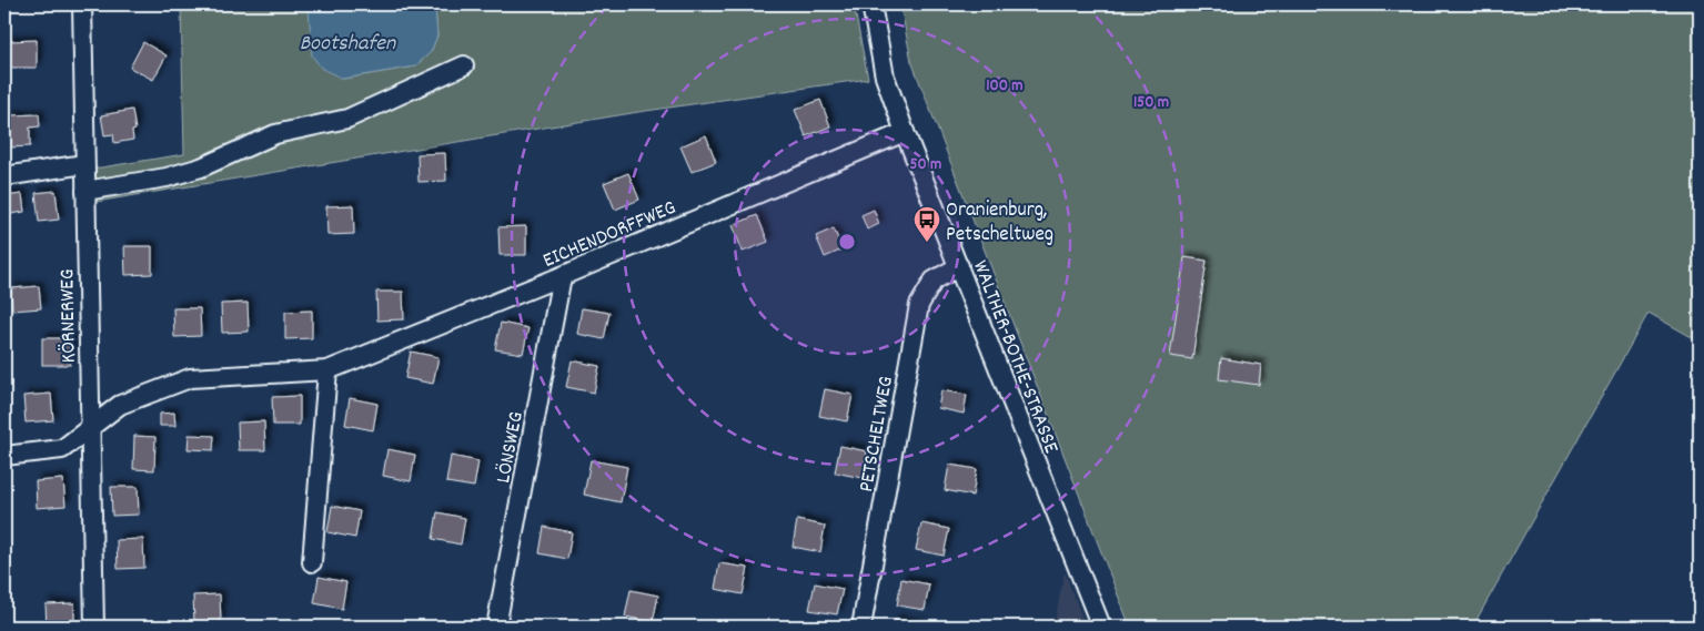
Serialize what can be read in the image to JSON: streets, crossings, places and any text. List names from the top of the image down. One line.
{"streets":{"street":["EICHENDORFFWEG","KÖRNERWEG","WALTHER-BOTHE-STRASSE","PETSCHELTWEG","LÖNSWEG"]},"crossings":[["EICHENDORFFWEG","KÖRNERWEG"],["EICHENDORFFWEG","WALTHER-BOTHE-STRASSE"],["EICHENDORFFWEG","LÖNSWEG"],["WALTHER-BOTHE-STRASSE","PETSCHELTWEG"]],"water":["Bootshafen"],"places":{"bus stop":["Oranienburg, Petscheltweg"]},"rings":["100 m","150 m","50 m"]}
